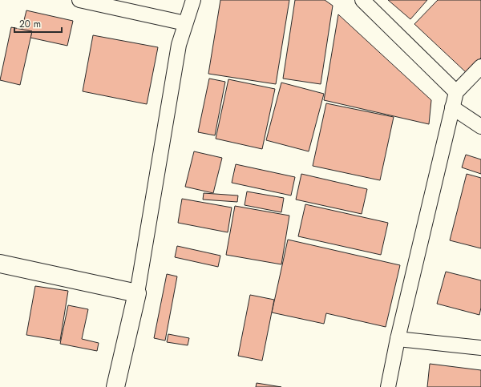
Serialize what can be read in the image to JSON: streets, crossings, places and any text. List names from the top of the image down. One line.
{"scale_bar":"20 m"}
